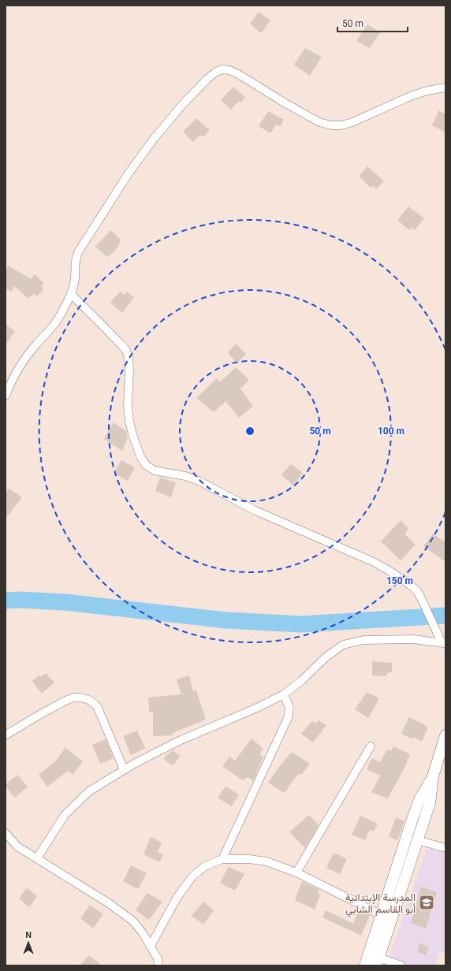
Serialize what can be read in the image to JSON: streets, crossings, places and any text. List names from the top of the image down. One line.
{"places":{"school or university":["المدرسة الإبتدائية أبو القاسم الشابي"]},"scale_bar":"50 m","north":"top","rings":["50 m","100 m","150 m"]}
